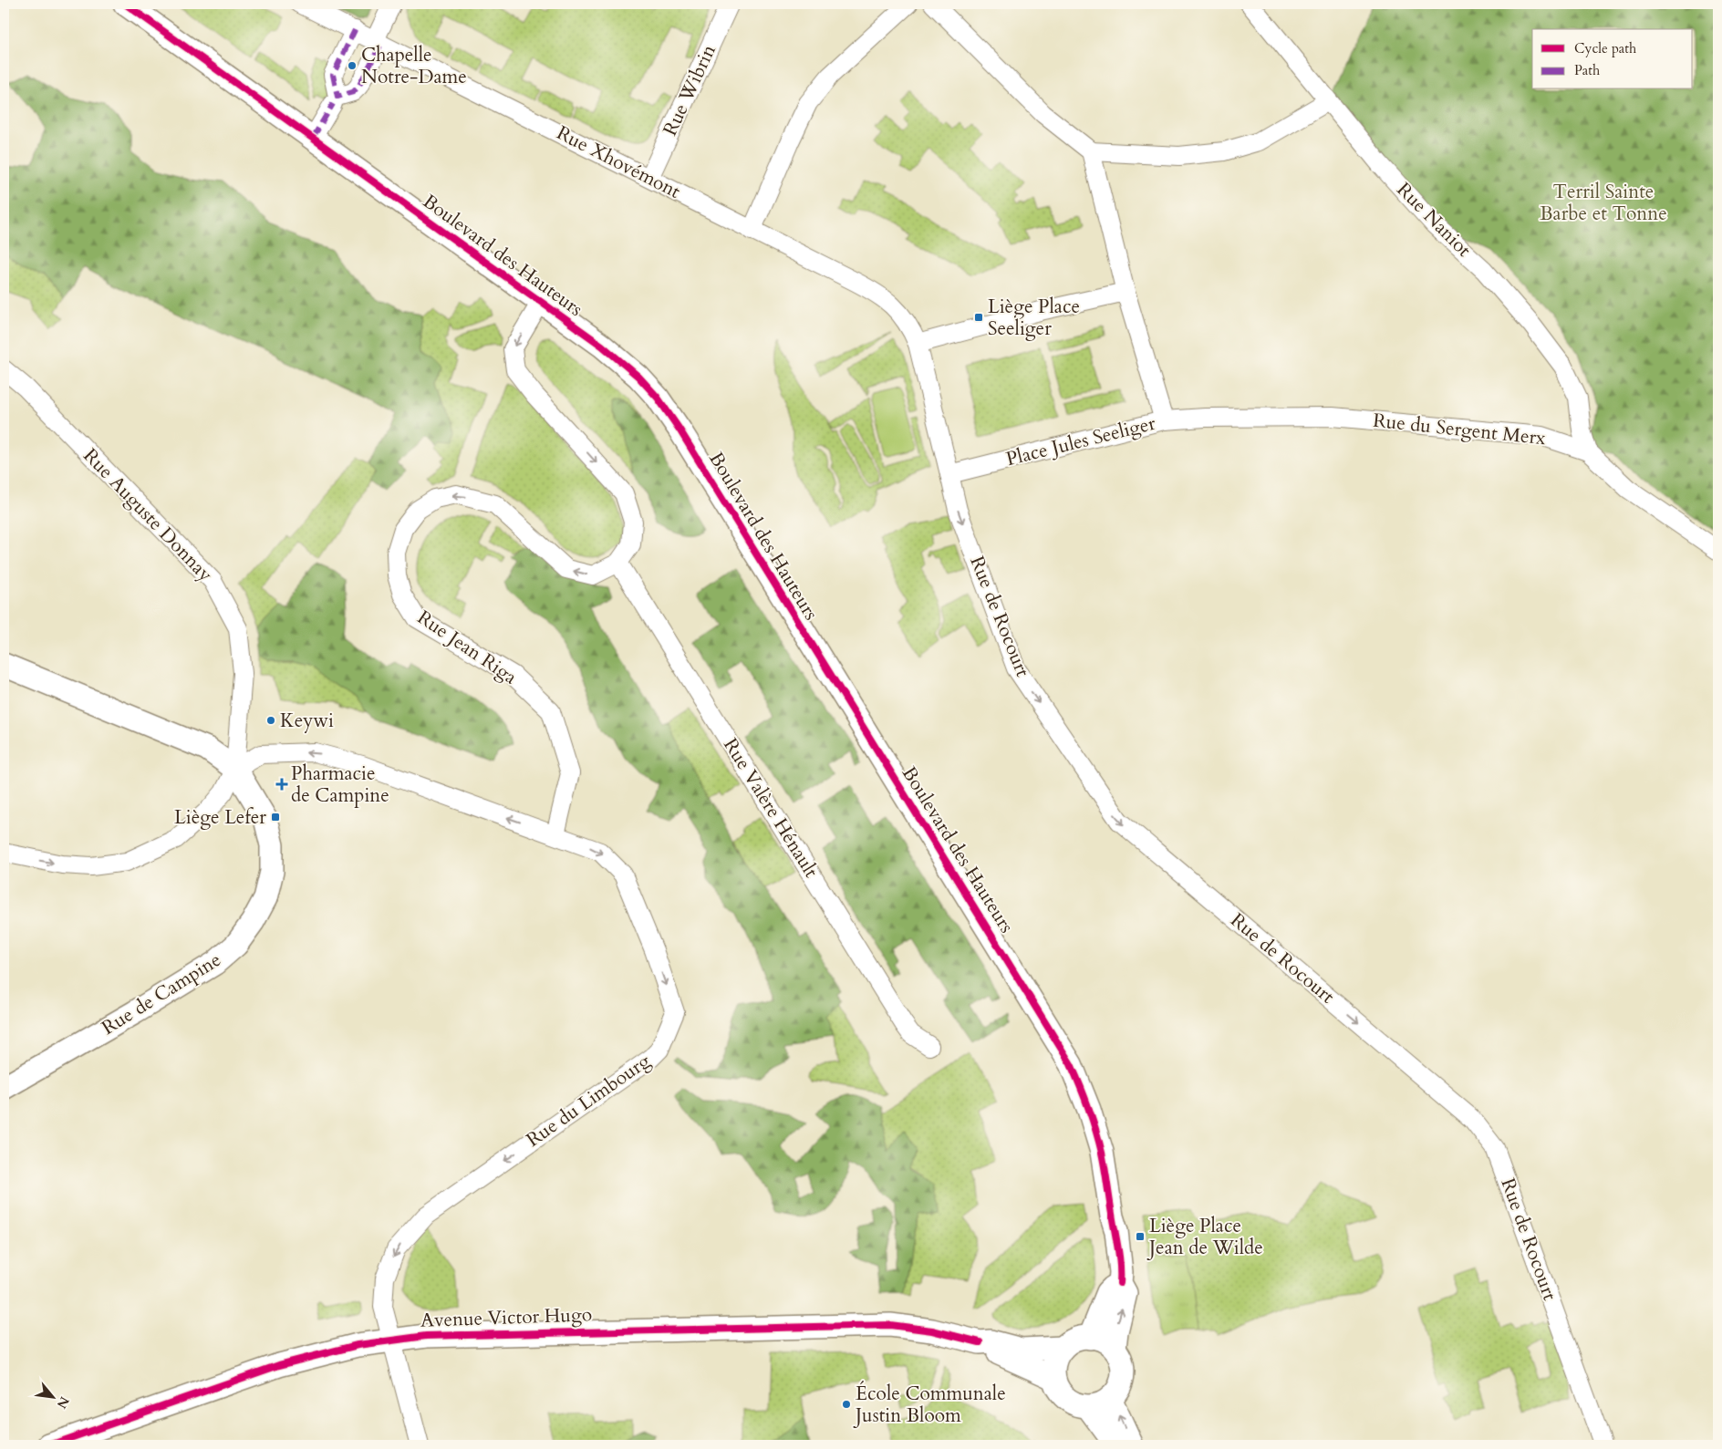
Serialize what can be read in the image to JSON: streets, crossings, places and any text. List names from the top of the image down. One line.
{"streets":{"street":["Rue Wibrin","Rue Xhovémont","Rue Naniot","Boulevard des Hauteurs","Rue du Sergent Merx","Place Jules Seeliger","Rue Auguste Donnay","Rue de Rocourt","Rue Jean Riga","Rue Valère Hénault","Rue de Campine","Rue du Limbourg","Avenue Victor Hugo"]},"crossings":[["Rue Wibrin","Rue Xhovémont"],["Rue Naniot","Rue du Sergent Merx"],["Boulevard des Hauteurs","Rue Jean Riga"],["Boulevard des Hauteurs","Avenue Victor Hugo"],["Rue du Sergent Merx","Place Jules Seeliger"],["Place Jules Seeliger","Rue de Rocourt"],["Rue Auguste Donnay","Rue de Campine"],["Rue Auguste Donnay","Rue du Limbourg"],["Rue Jean Riga","Rue Valère Hénault"],["Rue Jean Riga","Rue du Limbourg"],["Rue de Campine","Rue du Limbourg"],["Rue du Limbourg","Avenue Victor Hugo"]],"one_way":["Rue de Rocourt"],"parks":["Terril Sainte Barbe et Tonne"],"places":{"other":["Chapelle Notre-Dame","Keywi","École Communale Justin Bloom"],"transit":["Liège Place Seeliger","Liège Lefer","Liège Place Jean de Wilde"],"health":["Pharmacie de Campine"]},"legend":["Cycle path","Path"],"north":"bottom right"}
